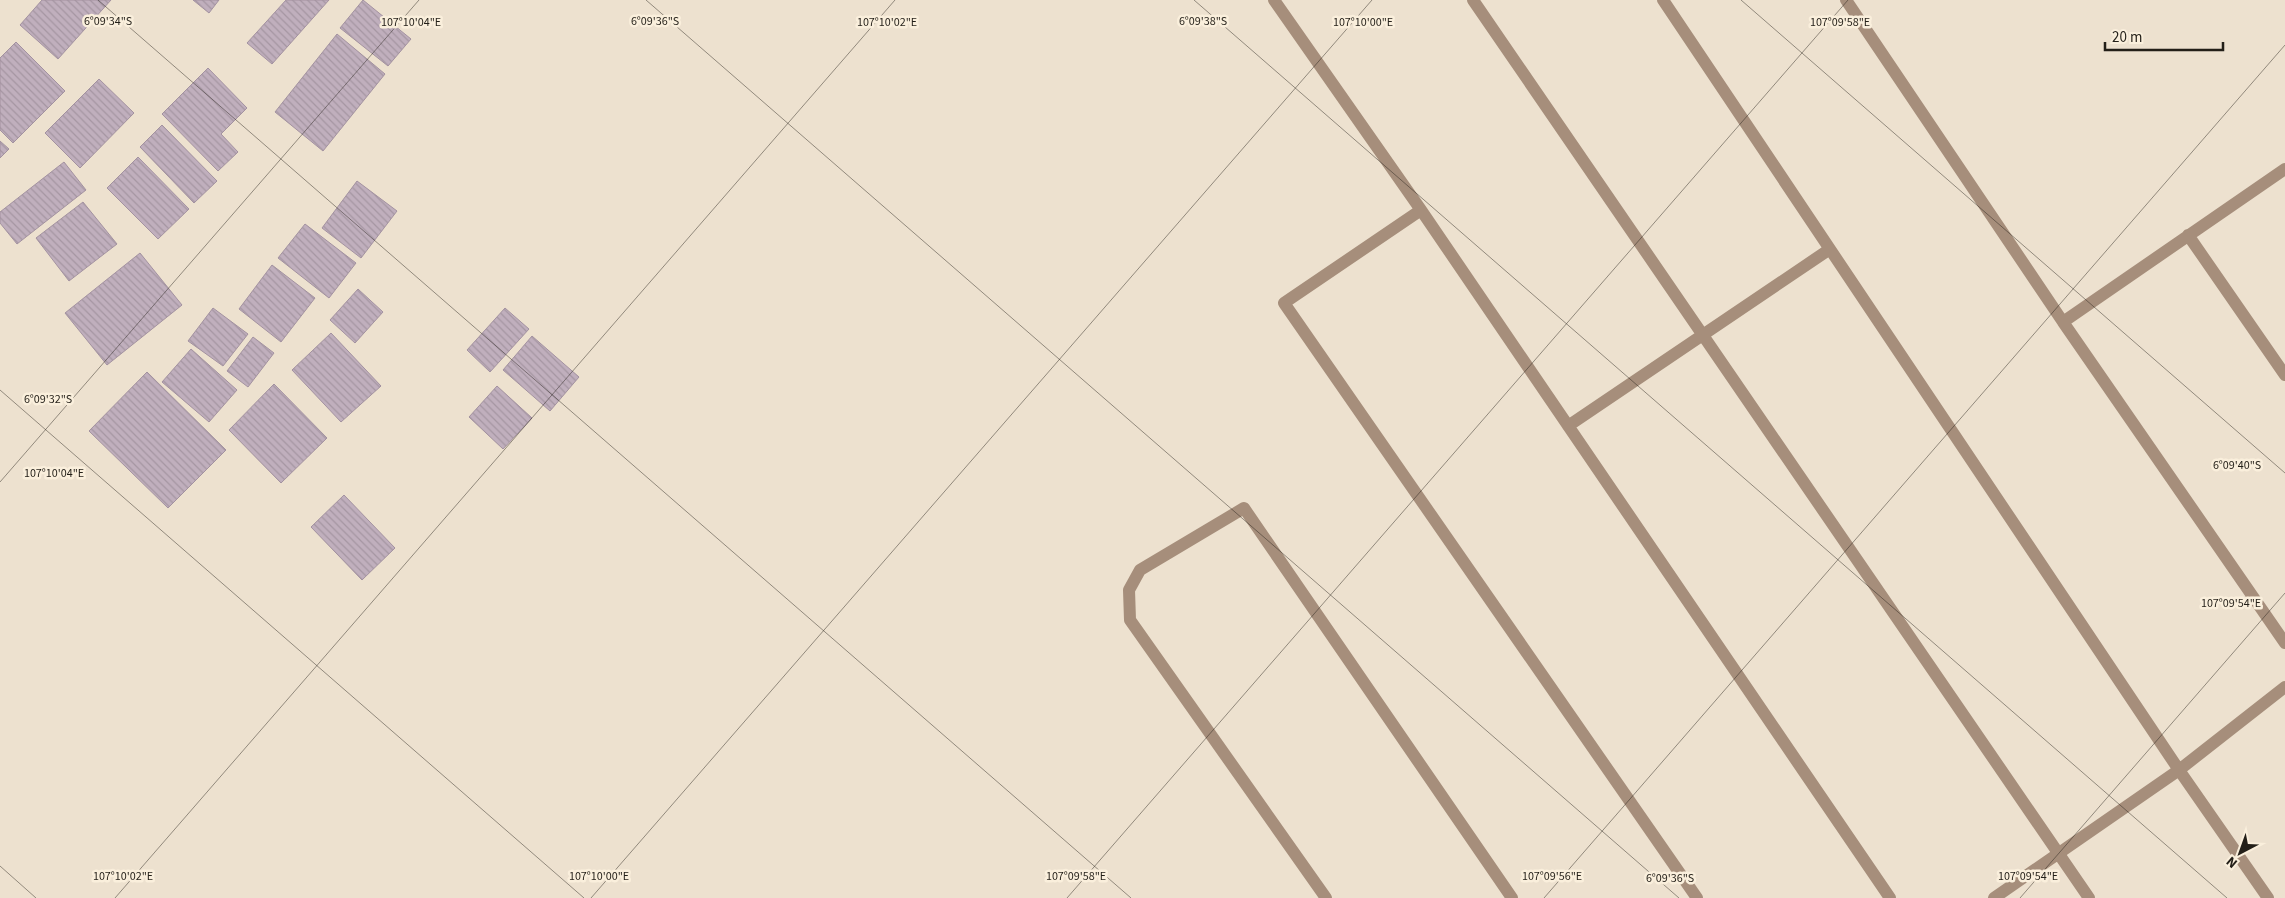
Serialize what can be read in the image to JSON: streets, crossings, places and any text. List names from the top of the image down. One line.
{"scale_bar":"20 m","north":"bottom left","coordinates":["6°09'34\"S","6°09'36\"S","6°09'38\"S","107°10'04\"E","107°10'02\"E","107°10'00\"E","107°09'58\"E","6°09'32\"S","6°09'40\"S","107°09'54\"E","107°09'56\"E"]}
